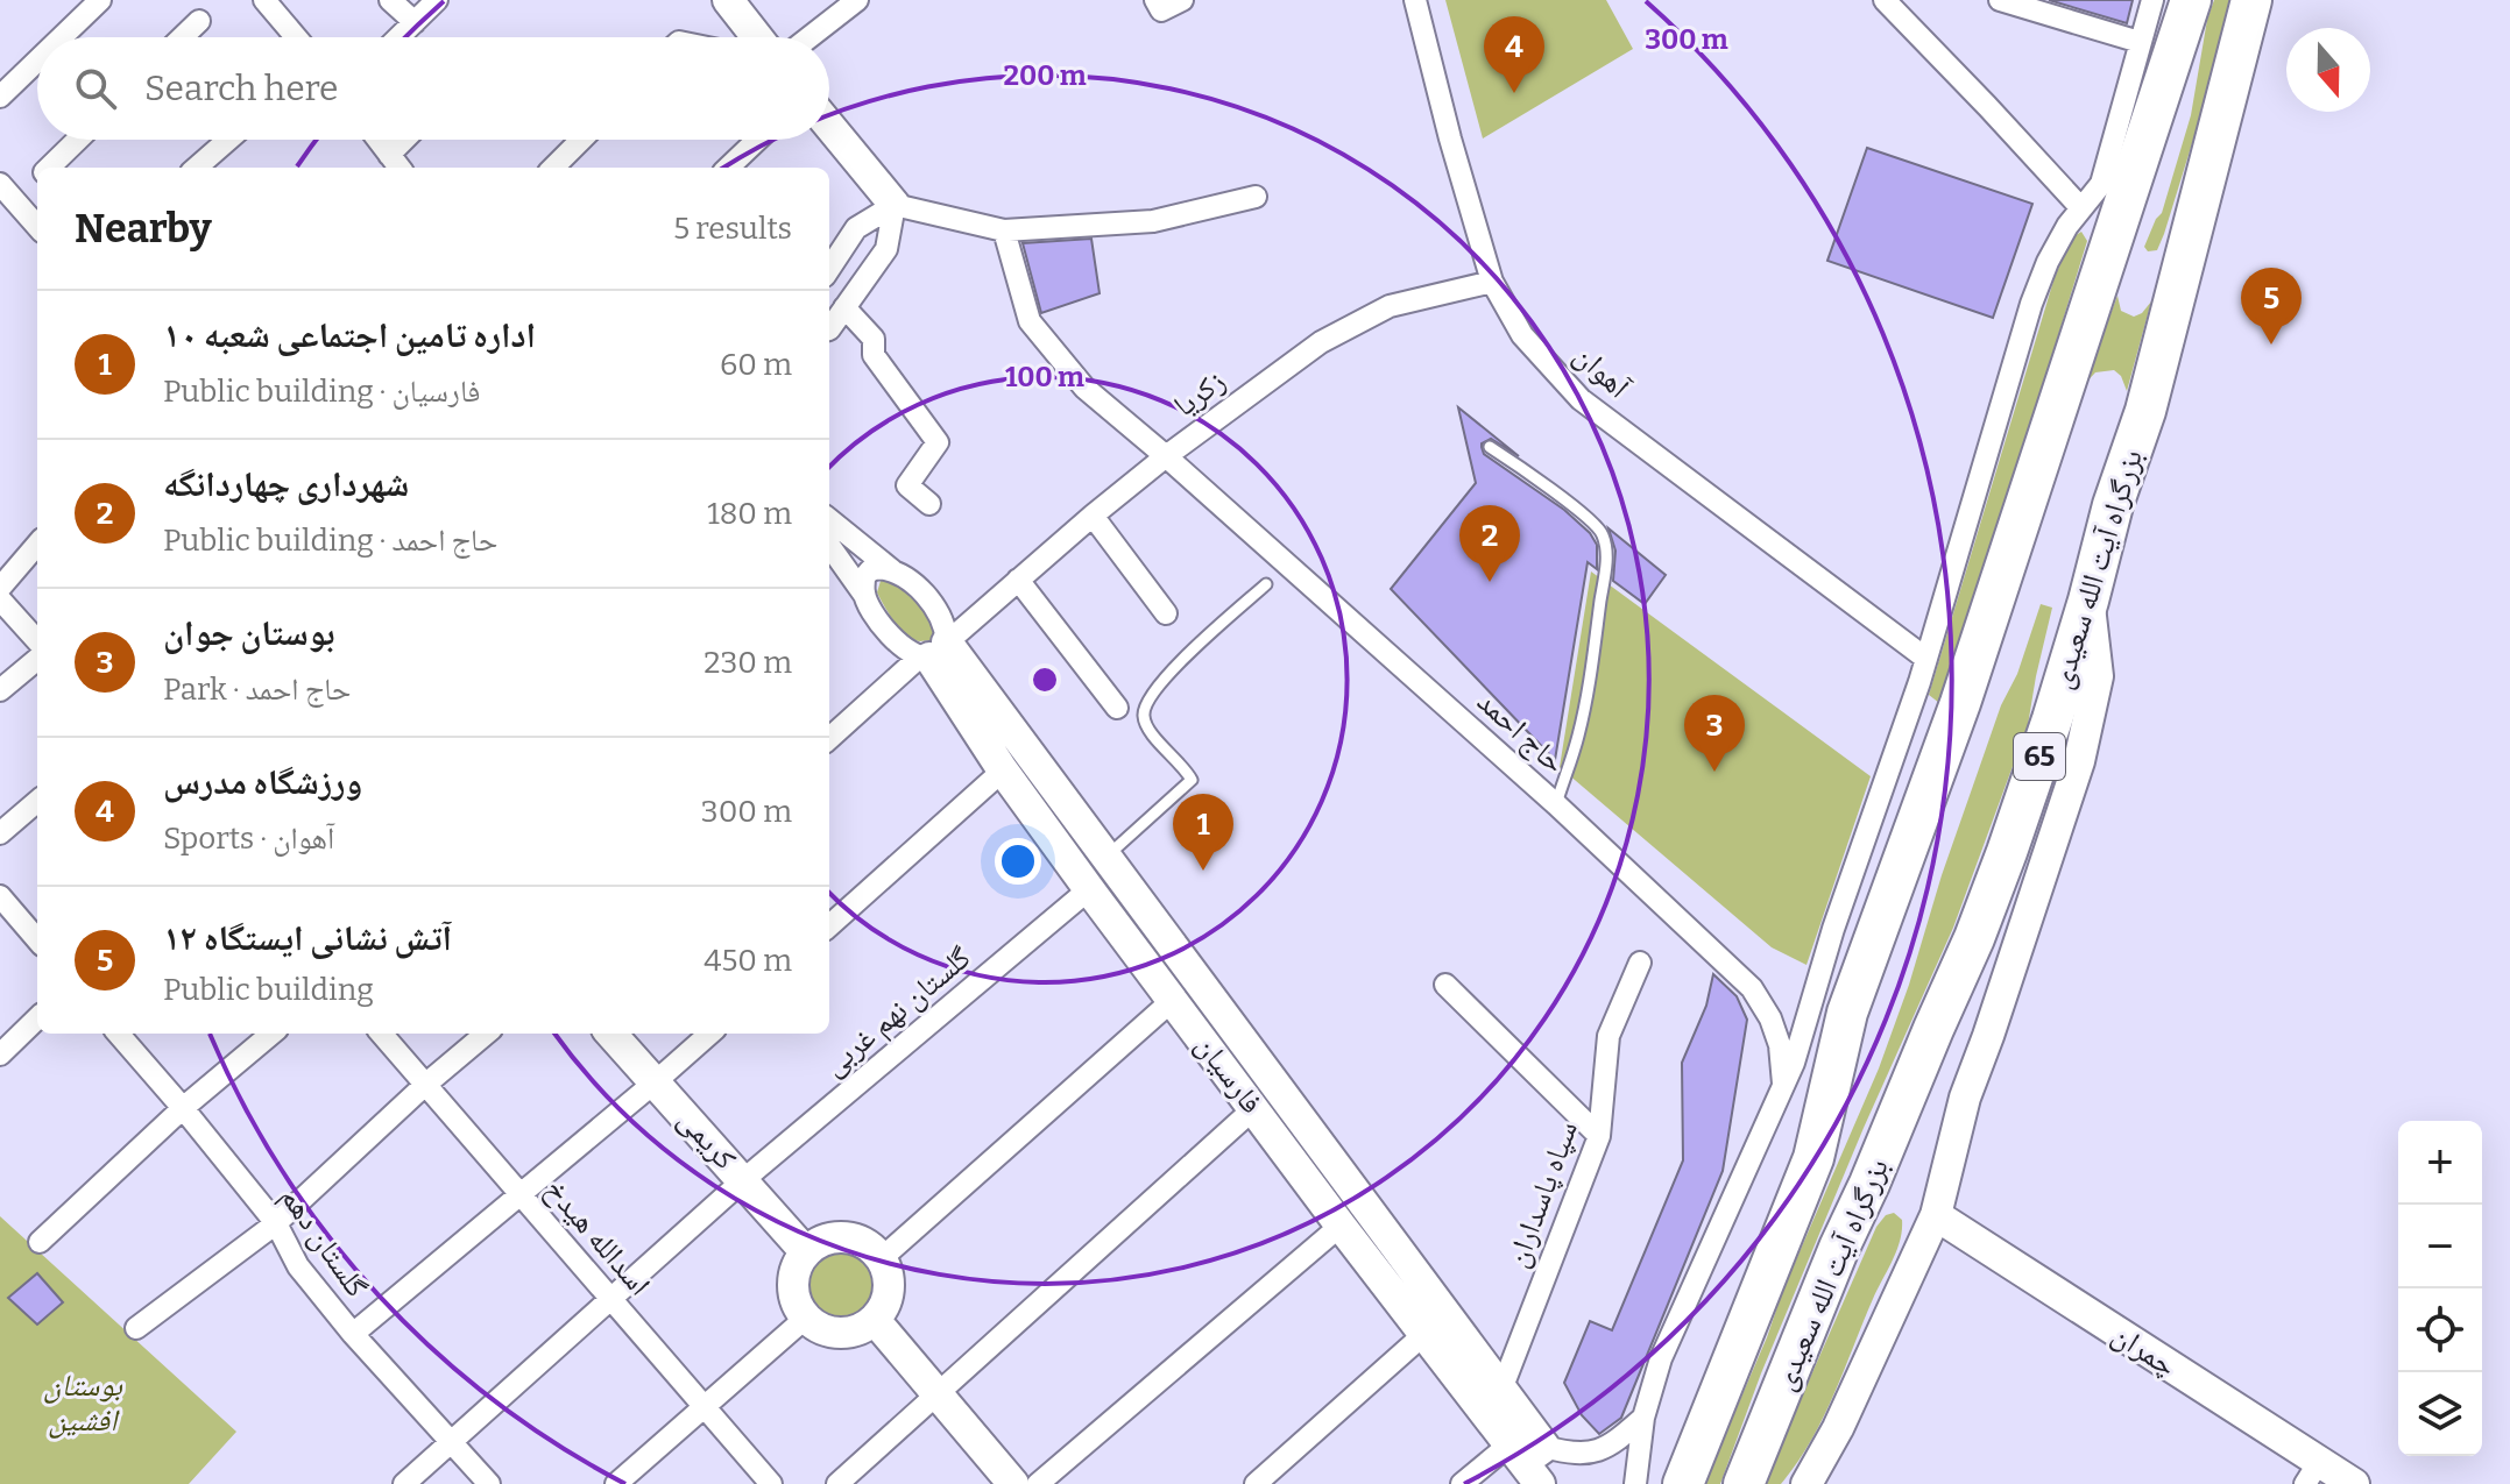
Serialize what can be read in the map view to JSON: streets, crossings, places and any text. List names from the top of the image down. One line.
{"streets":{"highway":["بزرگراه آیت الله سعیدی","65"],"street":["آهوان","زکریا","حاج احمد","گلستان نهم غربی","فارسیان","کریمی","سپاه پاسداران","اسدالله هیدخ","گلستان دهم","چمران"]},"crossings":[["آهوان","زکریا"],["زکریا","حاج احمد"],["زکریا","فارسیان"],["گلستان نهم غربی","فارسیان"],["گلستان نهم غربی","کریمی"],["گلستان نهم غربی","اسدالله هیدخ"],["گلستان نهم غربی","گلستان دهم"],["فارسیان","سپاه پاسداران"]],"parks":["بوستان افشین"],"north":"bottom","page":{"pins":["4","5","2","3","1"],"search":"Search here","heading":["Nearby","5 results"],"list":[{"mark":"1","name":"اداره تامین اجتماعی شعبه ۱۰","note":"Public building · فارسیان","value":"60 m"},{"mark":"2","name":"شهرداری چهاردانگه","note":"Public building · حاج احمد","value":"180 m"},{"mark":"3","name":"بوستان جوان","note":"Park · حاج احمد","value":"230 m"},{"mark":"4","name":"ورزشگاه مدرس","note":"Sports · آهوان","value":"300 m"},{"mark":"5","name":"آتش نشانی ایستگاه ۱۲","note":"Public building","value":"450 m"}],"map_buttons":["+","−"]},"rings":["300 m","200 m","100 m"]}
